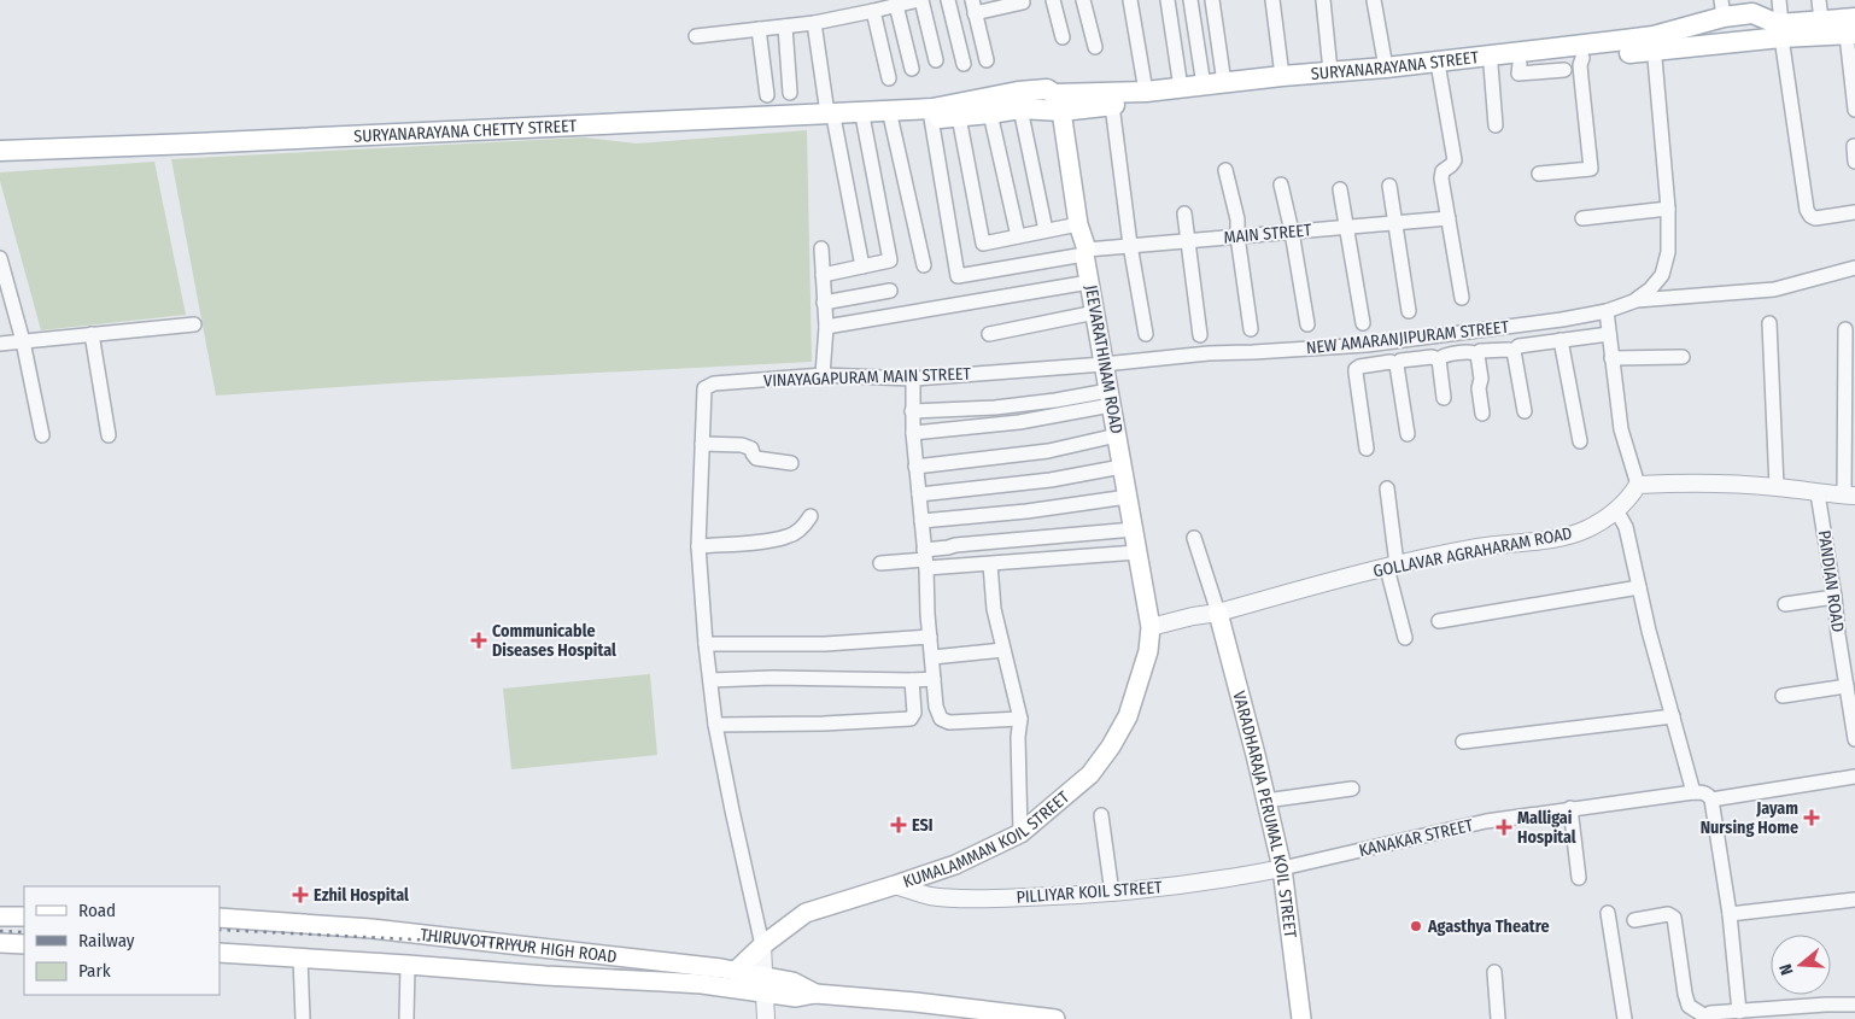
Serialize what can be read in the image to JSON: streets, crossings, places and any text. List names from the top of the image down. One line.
{"streets":{"main road":["SURYANARAYANA STREET","SURYANARAYANA CHETTY STREET","JEEVARATHINAM ROAD","VARADHARAJA PERUMAL KOIL STREET","KUMALAMMAN KOIL STREET","THIRUVOTTRIYUR HIGH ROAD"],"street":["MAIN STREET","NEW AMARANJIPURAM STREET","VINAYAGAPURAM MAIN STREET","GOLLAVAR AGRAHARAM ROAD","PANDIAN ROAD","KANAKAR STREET","PILLIYAR KOIL STREET"]},"crossings":[["SURYANARAYANA STREET","SURYANARAYANA CHETTY STREET"],["SURYANARAYANA STREET","MAIN STREET"],["SURYANARAYANA STREET","JEEVARATHINAM ROAD"],["SURYANARAYANA CHETTY STREET","MAIN STREET"],["MAIN STREET","JEEVARATHINAM ROAD"],["NEW AMARANJIPURAM STREET","JEEVARATHINAM ROAD"],["NEW AMARANJIPURAM STREET","VINAYAGAPURAM MAIN STREET"],["JEEVARATHINAM ROAD","VINAYAGAPURAM MAIN STREET"],["JEEVARATHINAM ROAD","GOLLAVAR AGRAHARAM ROAD"],["JEEVARATHINAM ROAD","KUMALAMMAN KOIL STREET"],["GOLLAVAR AGRAHARAM ROAD","VARADHARAJA PERUMAL KOIL STREET"],["GOLLAVAR AGRAHARAM ROAD","KUMALAMMAN KOIL STREET"],["VARADHARAJA PERUMAL KOIL STREET","KANAKAR STREET"],["VARADHARAJA PERUMAL KOIL STREET","PILLIYAR KOIL STREET"],["KUMALAMMAN KOIL STREET","PILLIYAR KOIL STREET"],["KUMALAMMAN KOIL STREET","THIRUVOTTRIYUR HIGH ROAD"],["KANAKAR STREET","PILLIYAR KOIL STREET"]],"places":{"health":["Communicable Diseases Hospital","Jayam Nursing Home","ESI","Malligai Hospital","Ezhil Hospital"],"other":["Agasthya Theatre"]},"legend":["Road","Railway","Park"],"north":"left"}
